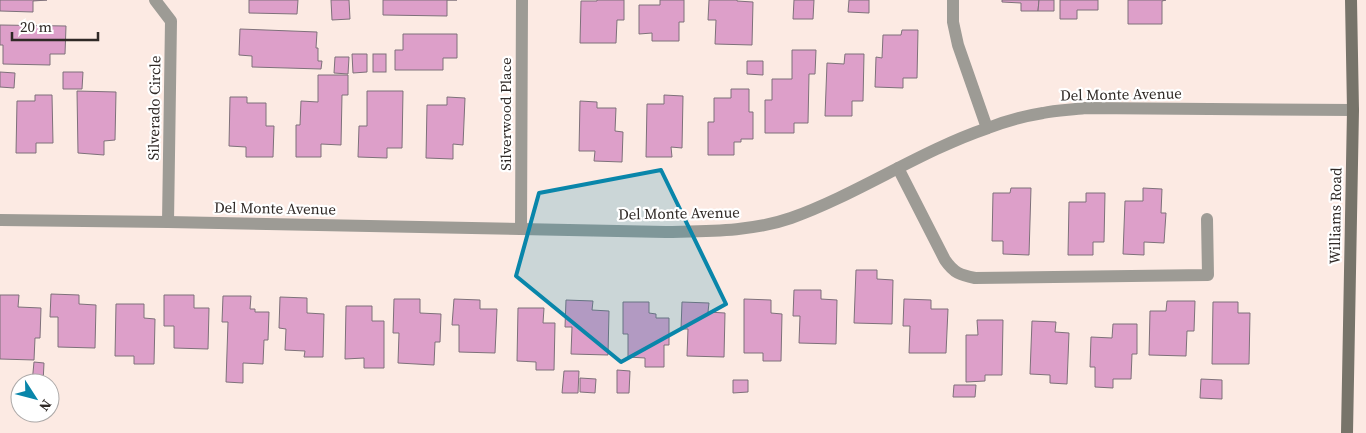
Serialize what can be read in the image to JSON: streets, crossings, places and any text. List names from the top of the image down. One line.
{"streets":{"main road":["Williams Road"],"street":["Del Monte Avenue","Silverado Circle","Silverwood Place"]},"crossings":[["Del Monte Avenue","Silverado Circle"],["Del Monte Avenue","Silverwood Place"],["Del Monte Avenue","Williams Road"]],"scale_bar":"20 m","north":"bottom right"}
